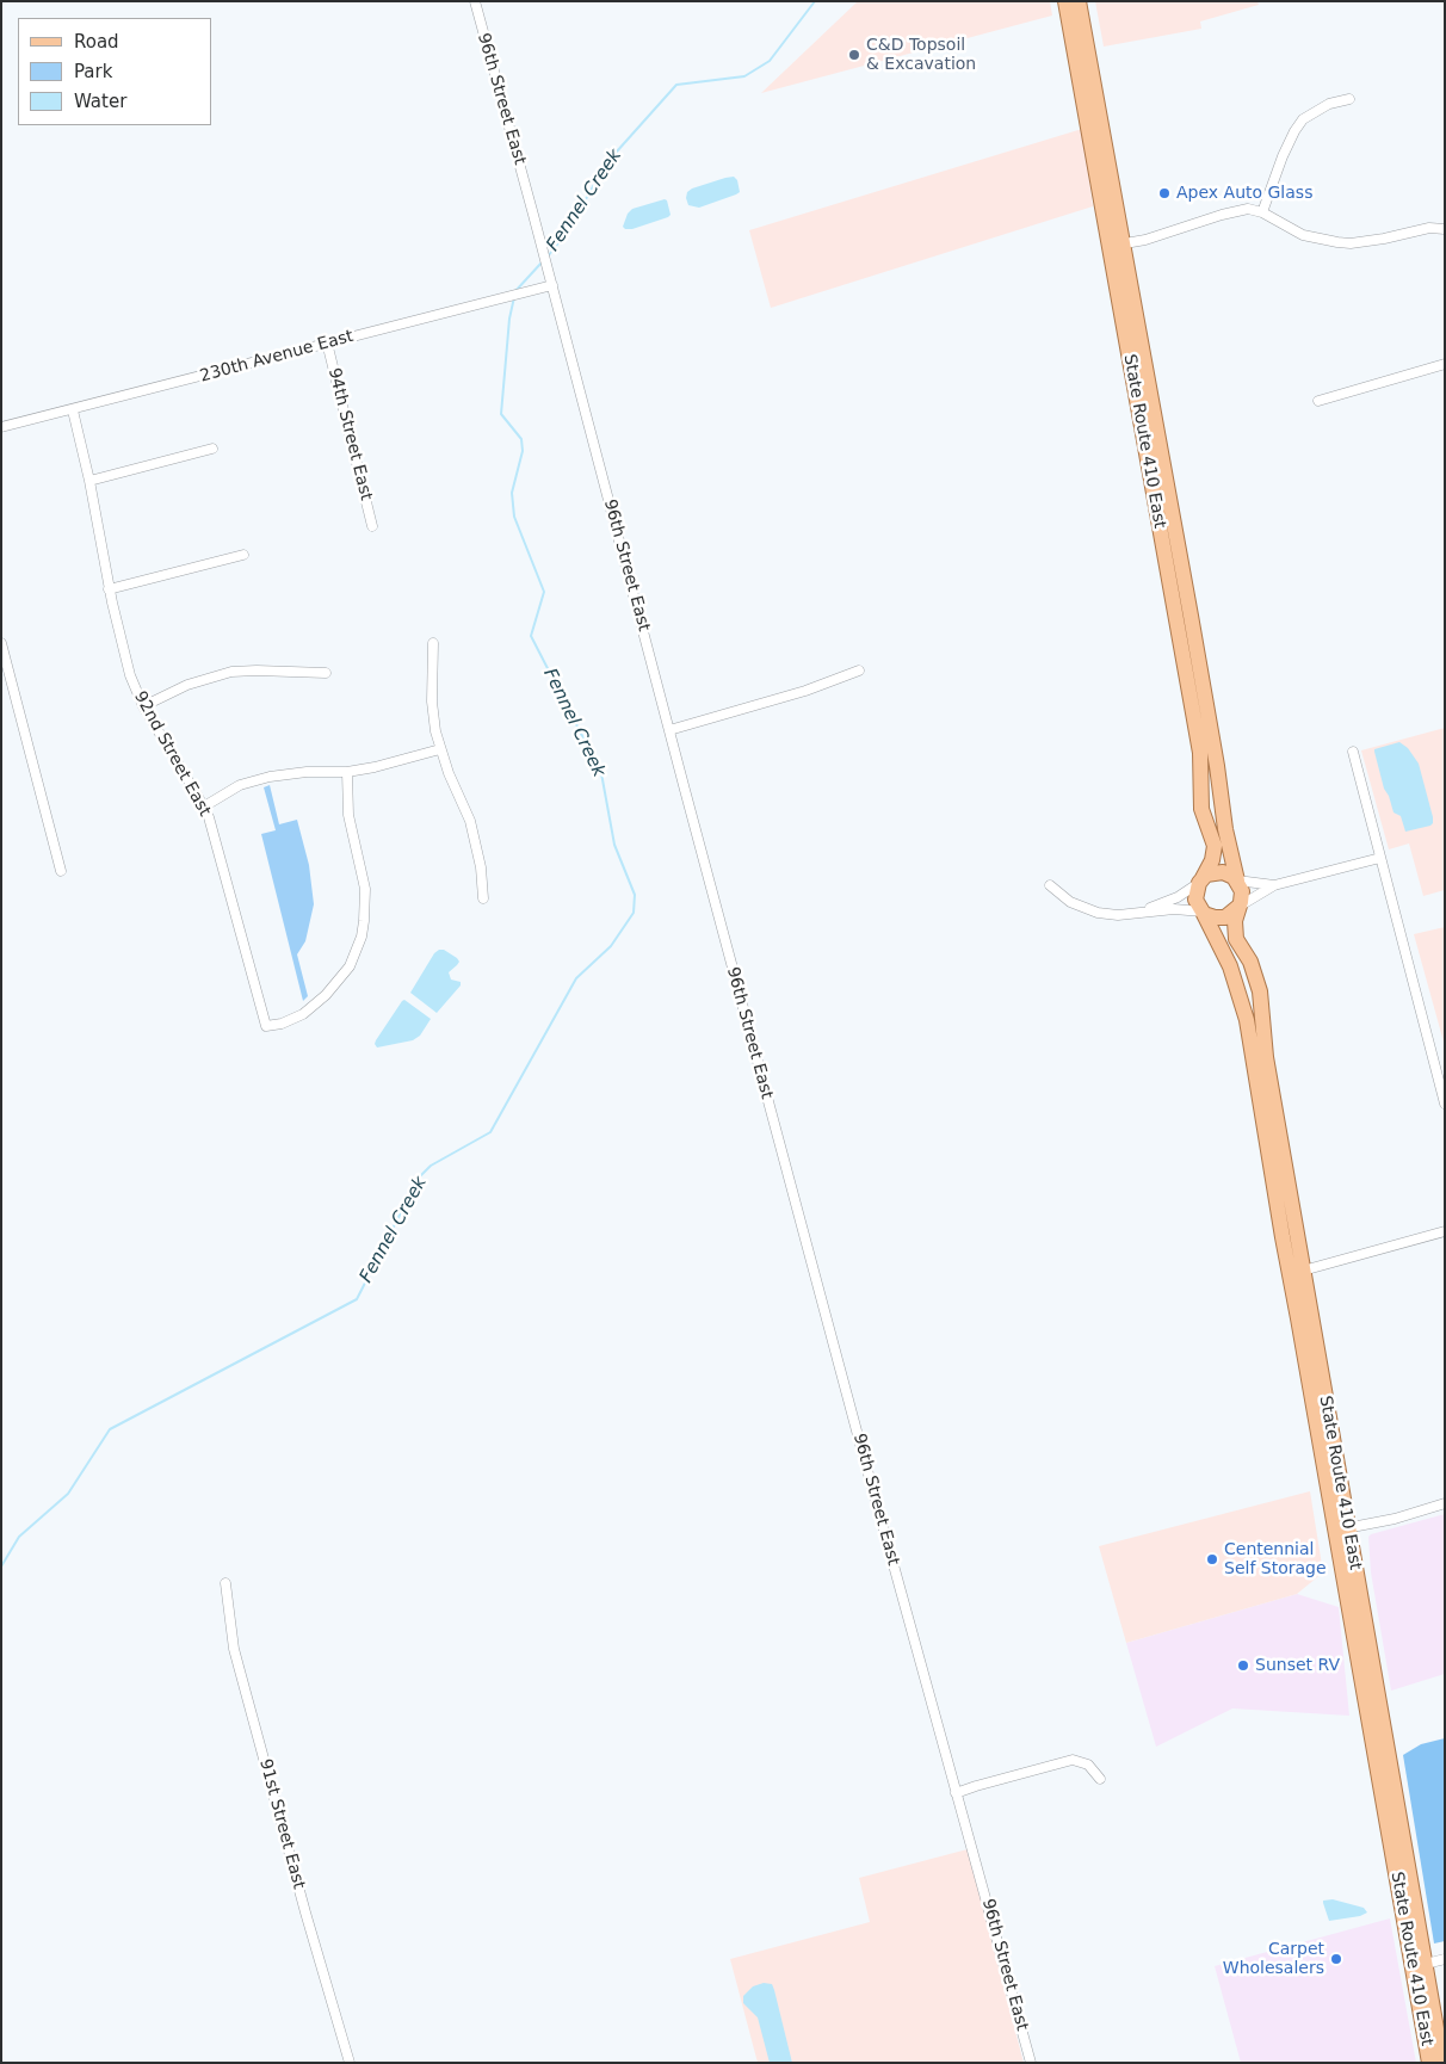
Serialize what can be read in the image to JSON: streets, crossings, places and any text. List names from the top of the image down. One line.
{"streets":{"main road":["State Route 410 East"],"street":["96th Street East","230th Avenue East","94th Street East","92nd Street East","91st Street East"]},"crossings":[["96th Street East","230th Avenue East"],["230th Avenue East","94th Street East"],["230th Avenue East","92nd Street East"]],"water":["Fennel Creek"],"places":["C&D Topsoil & Excavation","Apex Auto Glass","Centennial Self Storage","Sunset RV","Carpet Wholesalers"],"legend":["Road","Park","Water"]}
